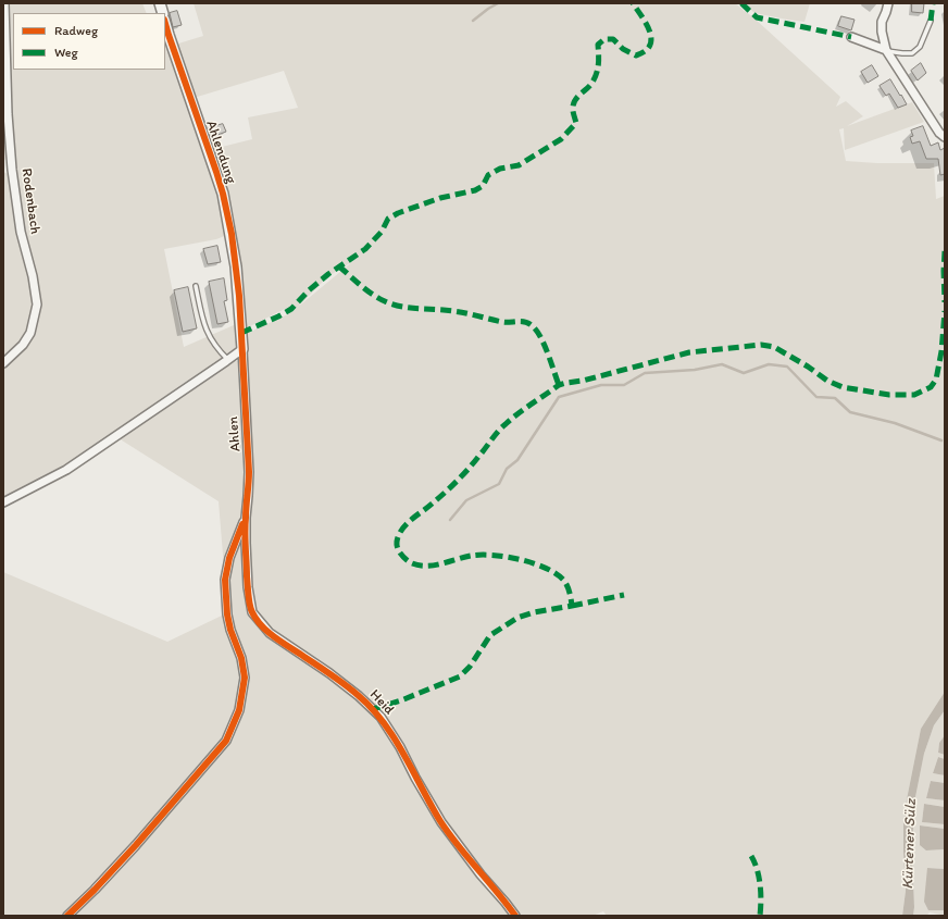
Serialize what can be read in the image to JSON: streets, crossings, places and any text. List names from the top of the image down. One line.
{"streets":{"street":["Ahlendung","Rodenbach","Ahlen","Heid"]},"crossings":[["Ahlendung","Ahlen"],["Ahlen","Heid"]],"water":["Kürtener Sülz"],"legend":["Radweg","Weg"]}
